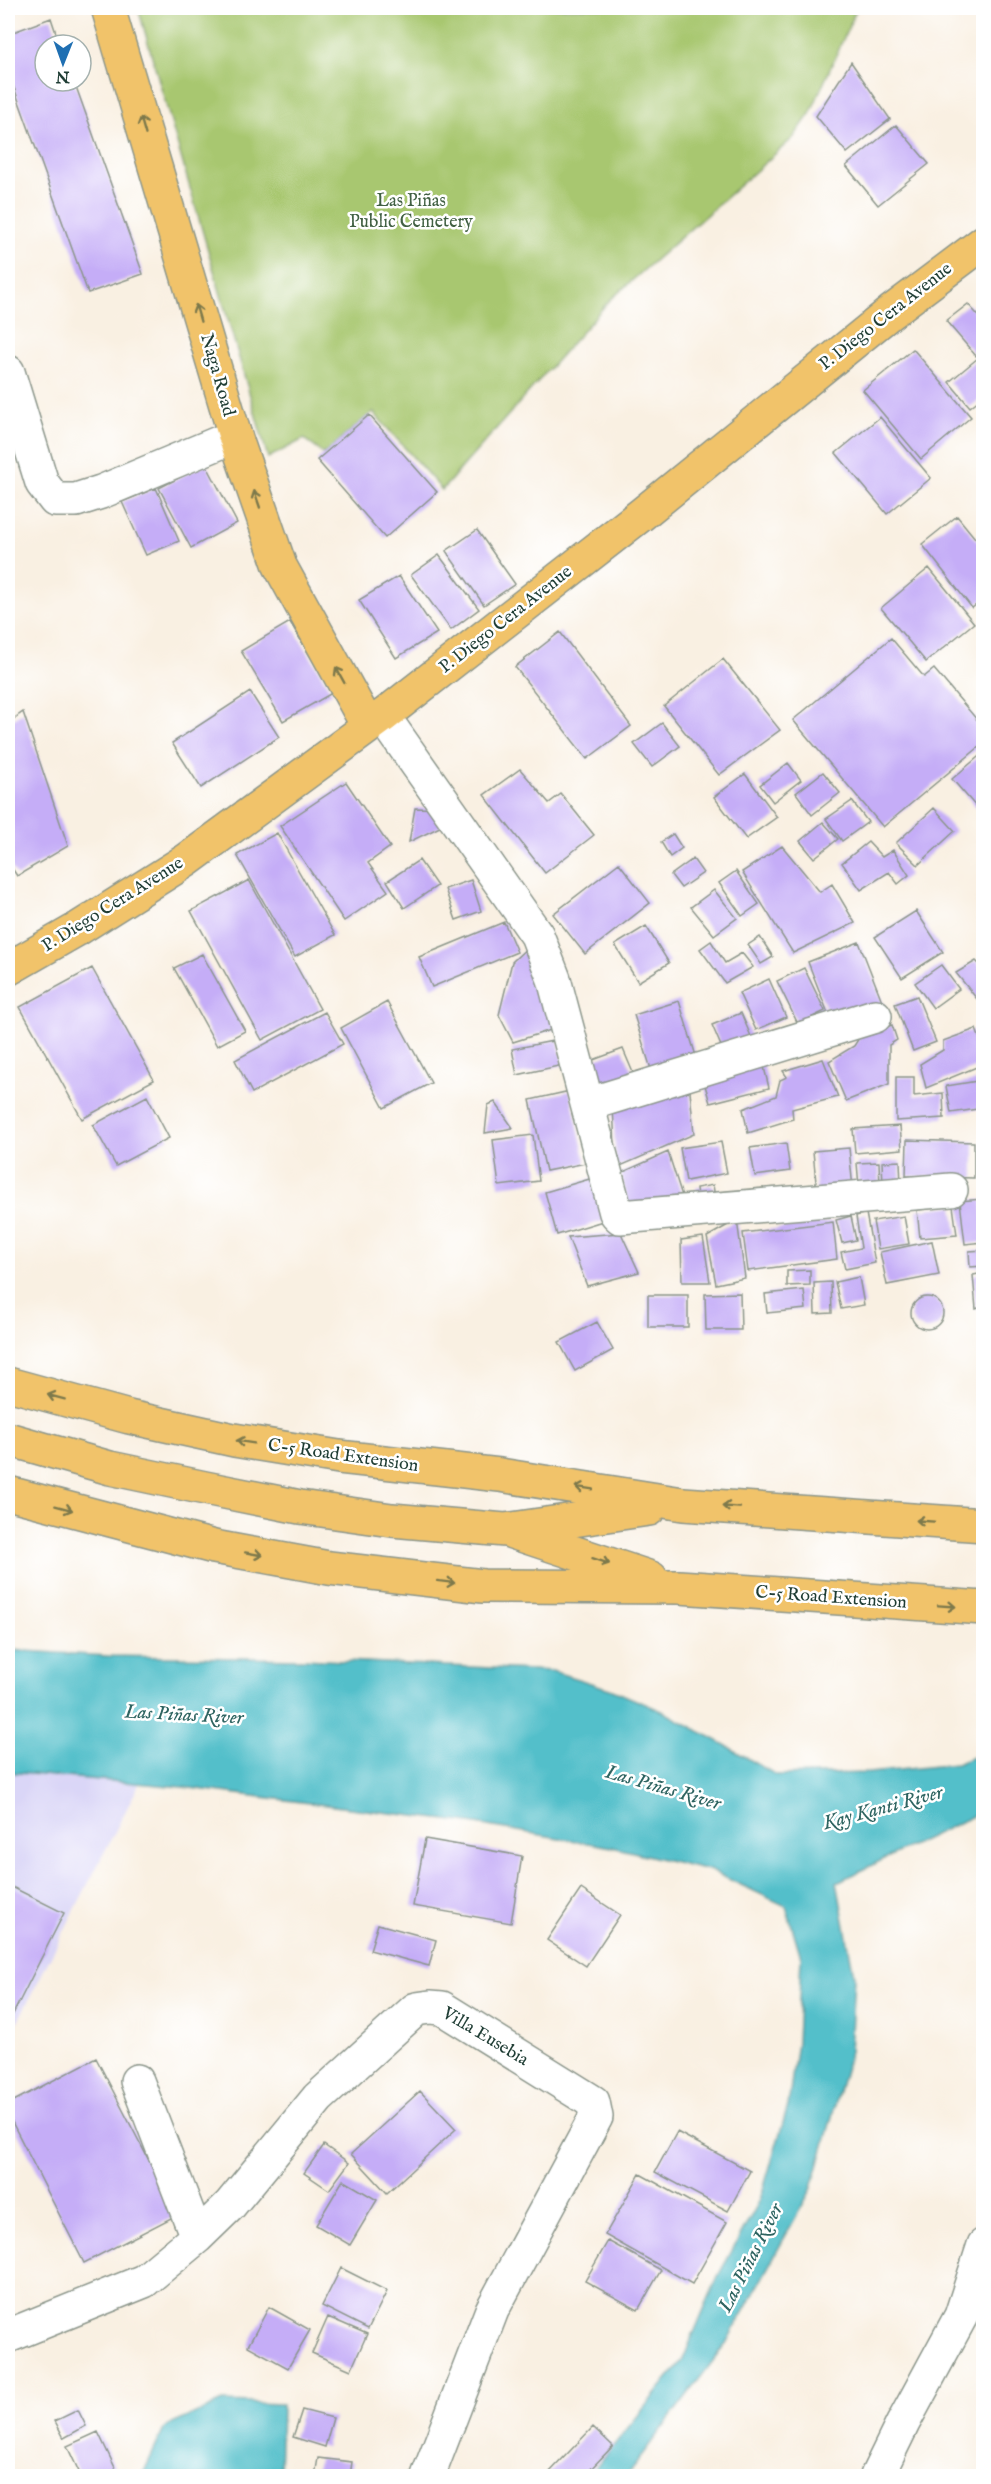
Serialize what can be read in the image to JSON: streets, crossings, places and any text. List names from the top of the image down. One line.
{"streets":{"main road":["P. Diego Cera Avenue","Naga Road","C-5 Road Extension"],"street":["Villa Eusebia"]},"crossings":[["P. Diego Cera Avenue","Naga Road"]],"one_way":["Naga Road"],"water":["Las Piñas River","Kay Kanti River"],"parks":["Las Piñas Public Cemetery"],"north":"bottom"}
